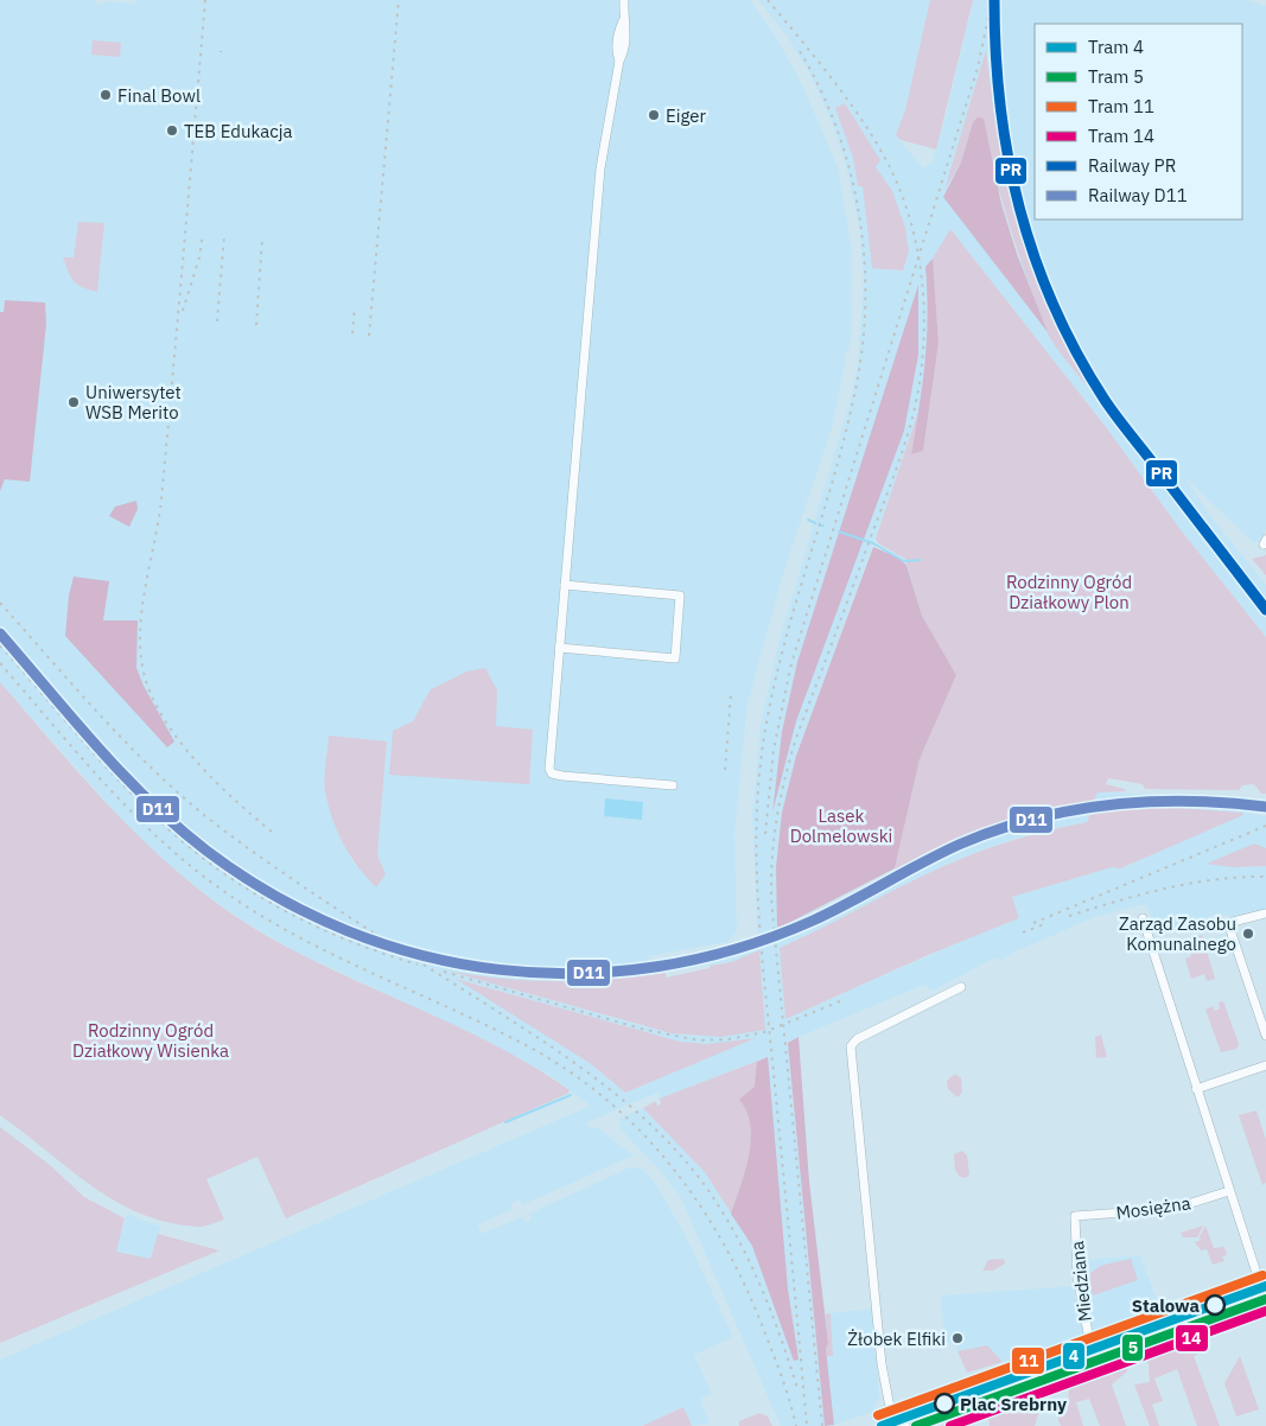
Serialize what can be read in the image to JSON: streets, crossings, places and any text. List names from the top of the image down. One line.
{"streets":{"street":["Mosiężna","Miedziana"]},"crossings":[["Mosiężna","Miedziana"]],"parks":["Rodzinny Ogród Działkowy Plon","Lasek Dolmelowski","Rodzinny Ogród Działkowy Wisienka"],"places":["Final Bowl","Eiger","TEB Edukacja","Uniwersytet WSB Merito","Zarząd Zasobu Komunalnego","Stalowa","Żłobek Elfiki","Plac Srebrny"],"lines":["rail line PR","rail line D11","tram line 11","tram line 4","tram line 5","tram line 14"],"legend":["Tram 4","Tram 5","Tram 11","Tram 14","Railway PR","Railway D11"]}
